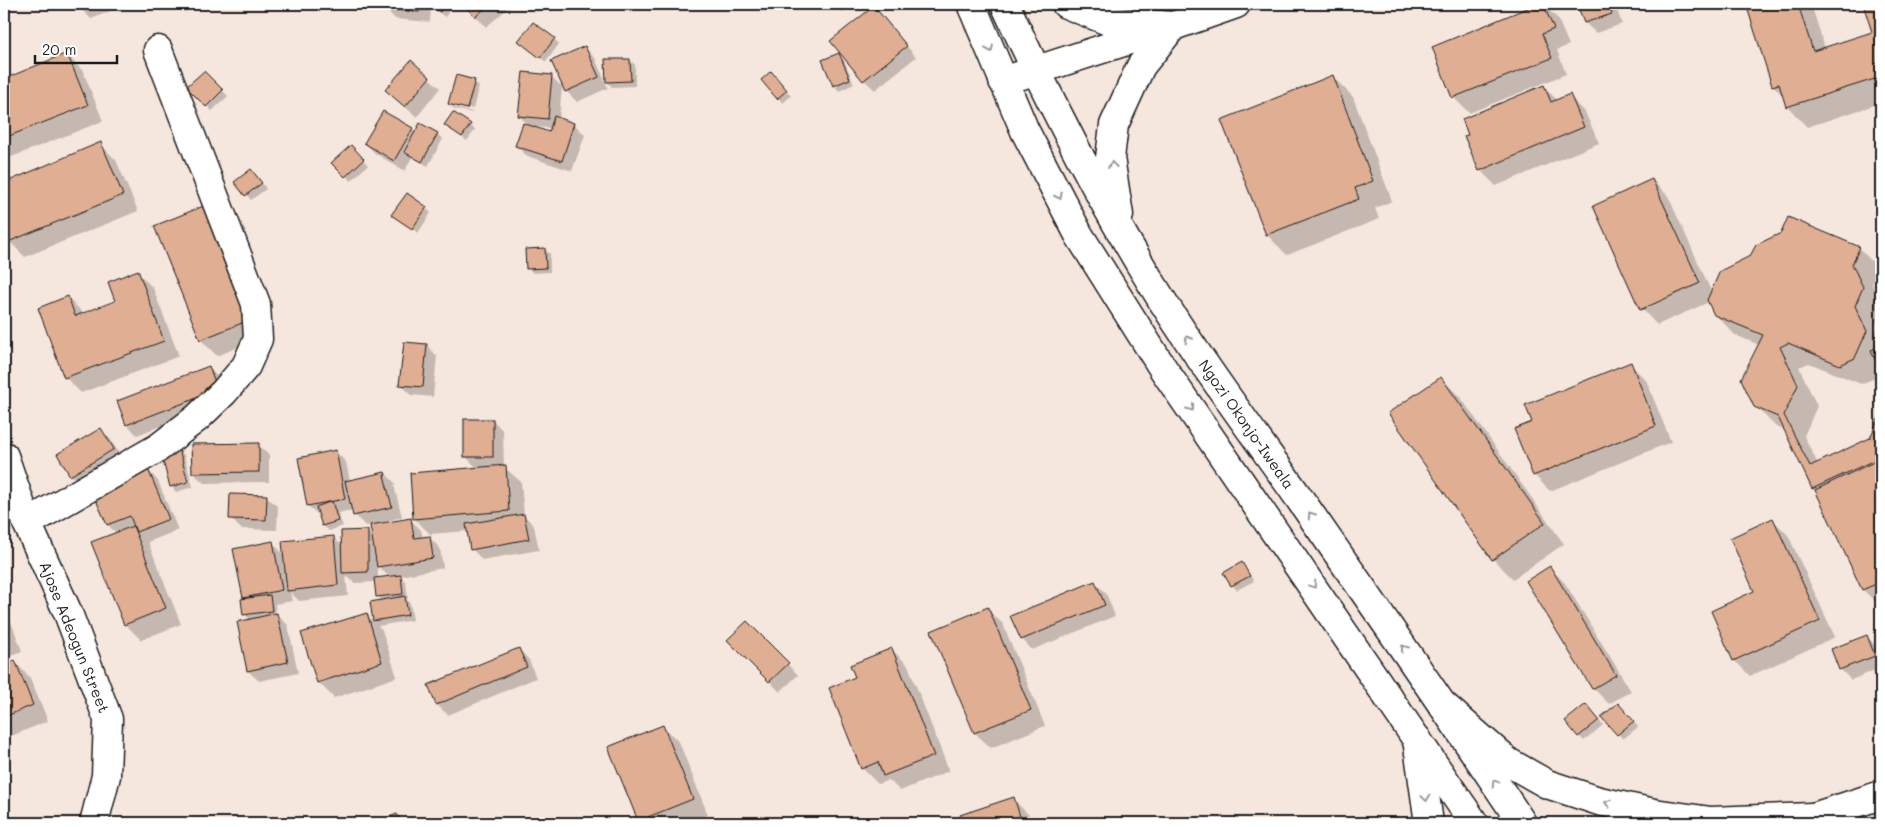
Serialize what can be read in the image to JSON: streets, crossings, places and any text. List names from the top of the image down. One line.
{"streets":{"street":["Ngozi Okonjo-Iweala","Ajose Adeogun Street"]},"scale_bar":"20 m"}
